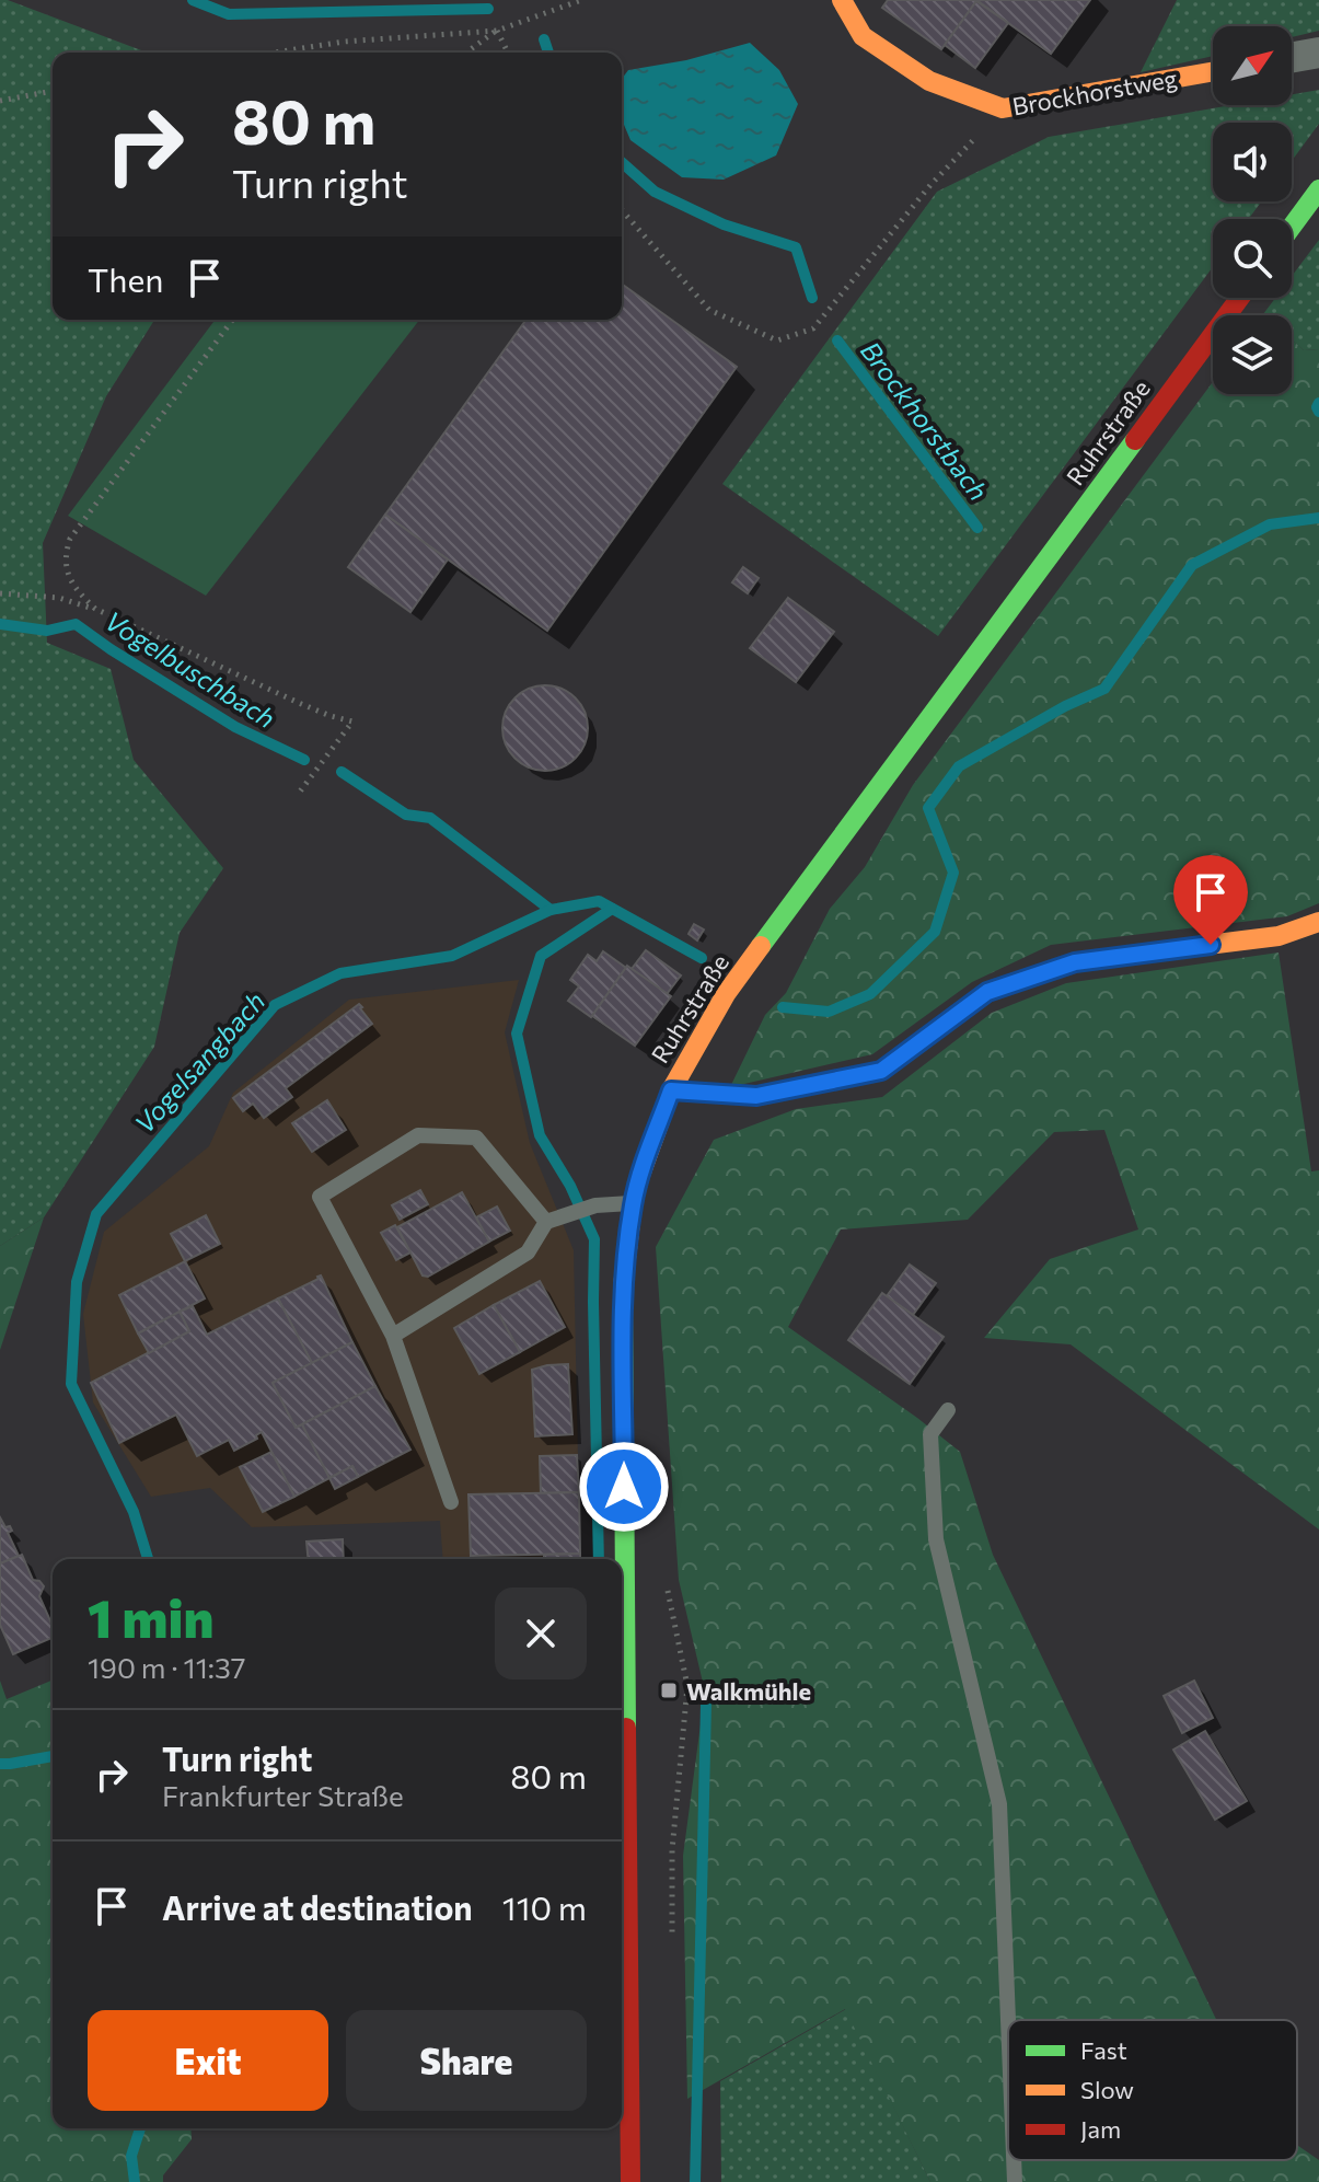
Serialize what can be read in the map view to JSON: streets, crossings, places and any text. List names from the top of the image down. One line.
{"streets":{"main road":["Brockhorstweg","Ruhrstraße"]},"water":["Brockhorstbach","Vogelbuschbach","Vogelsangbach"],"places":{"transit":["Walkmühle"]},"legend":["Fast","Slow","Jam"],"north":"top right","page":{"turn":["80 m","Turn right"],"then":"Then","heading":["1 min","190 m · 11:37"],"list":[{"name":"Turn right","note":"Frankfurter Straße","value":"80 m"},{"name":"Arrive at destination","value":"110 m"}],"buttons":["Exit","Share"]}}
